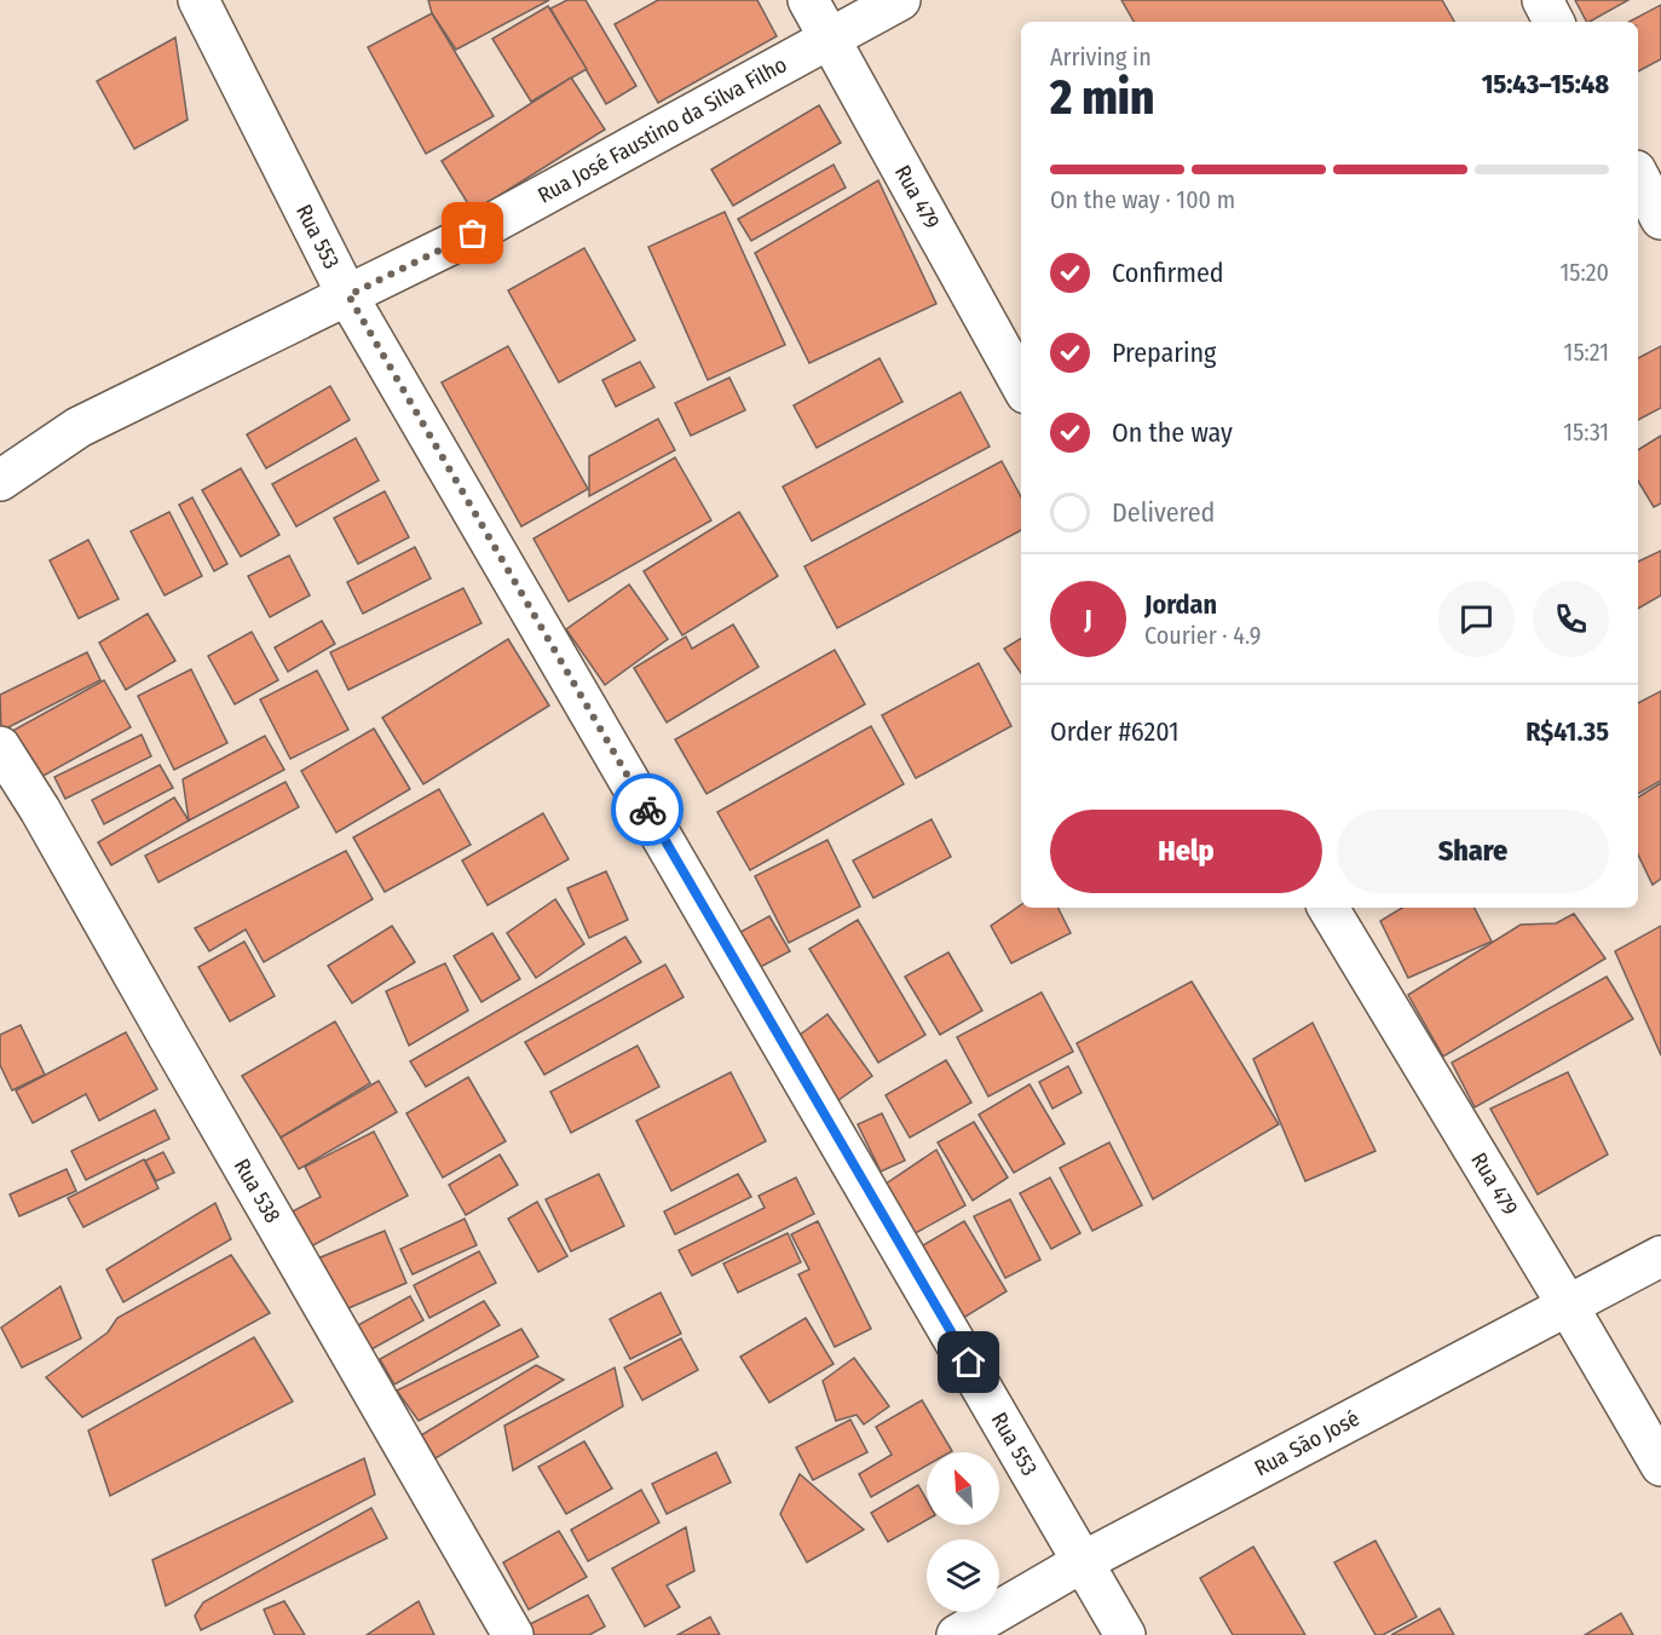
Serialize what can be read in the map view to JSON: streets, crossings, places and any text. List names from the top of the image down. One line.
{"streets":{"street":["Rua José Faustino da Silva Filho","Rua 479","Rua 553","Rua 538","Rua São José"]},"crossings":[["Rua José Faustino da Silva Filho","Rua 479"],["Rua José Faustino da Silva Filho","Rua 553"],["Rua 479","Rua São José"],["Rua 553","Rua São José"]],"north":"top left","page":{"heading":["2 min","Arriving in","15:43–15:48"],"panel":["Jordan","Courier · 4.9","Order #6201","R$41.35"],"bar":"On the way · 100 m","list":[["Confirmed","15:20"],["Preparing","15:21"],["On the way","15:31"],"Delivered"],"round":"J","buttons":["Help","Share"]}}
